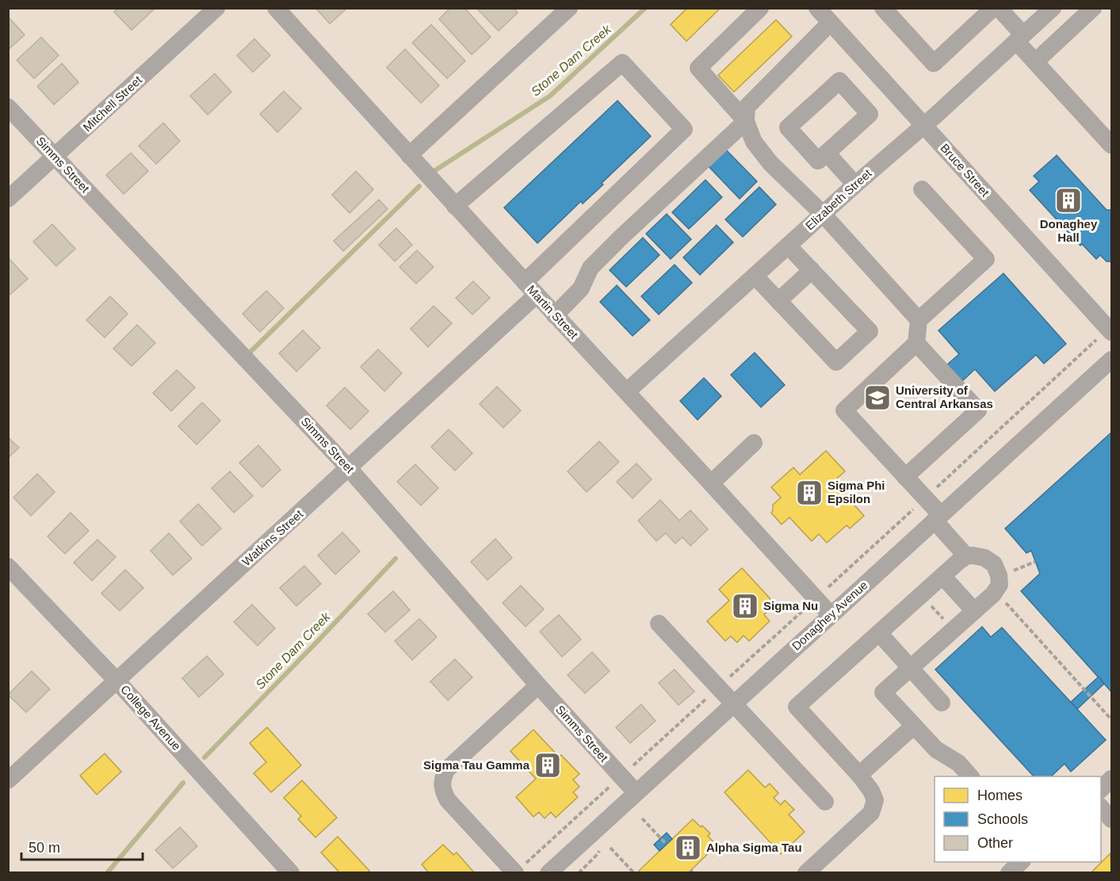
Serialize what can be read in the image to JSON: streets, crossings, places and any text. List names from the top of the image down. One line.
{"streets":{"street":["Mitchell Street","Simms Street","Bruce Street","Elizabeth Street","Martin Street","Watkins Street","Donaghey Avenue","College Avenue"]},"crossings":[["Mitchell Street","Simms Street"],["Simms Street","Watkins Street"],["Simms Street","Donaghey Avenue"],["Bruce Street","Elizabeth Street"],["Elizabeth Street","Martin Street"],["Martin Street","Watkins Street"],["Martin Street","Donaghey Avenue"],["Watkins Street","College Avenue"]],"water":["Stone Dam Creek"],"places":{"building":["Donaghey Hall","Sigma Phi Epsilon","Sigma Nu","Sigma Tau Gamma","Alpha Sigma Tau"],"school or university":["University of Central Arkansas"]},"legend":["Homes","Schools","Other"],"scale_bar":"50 m"}
